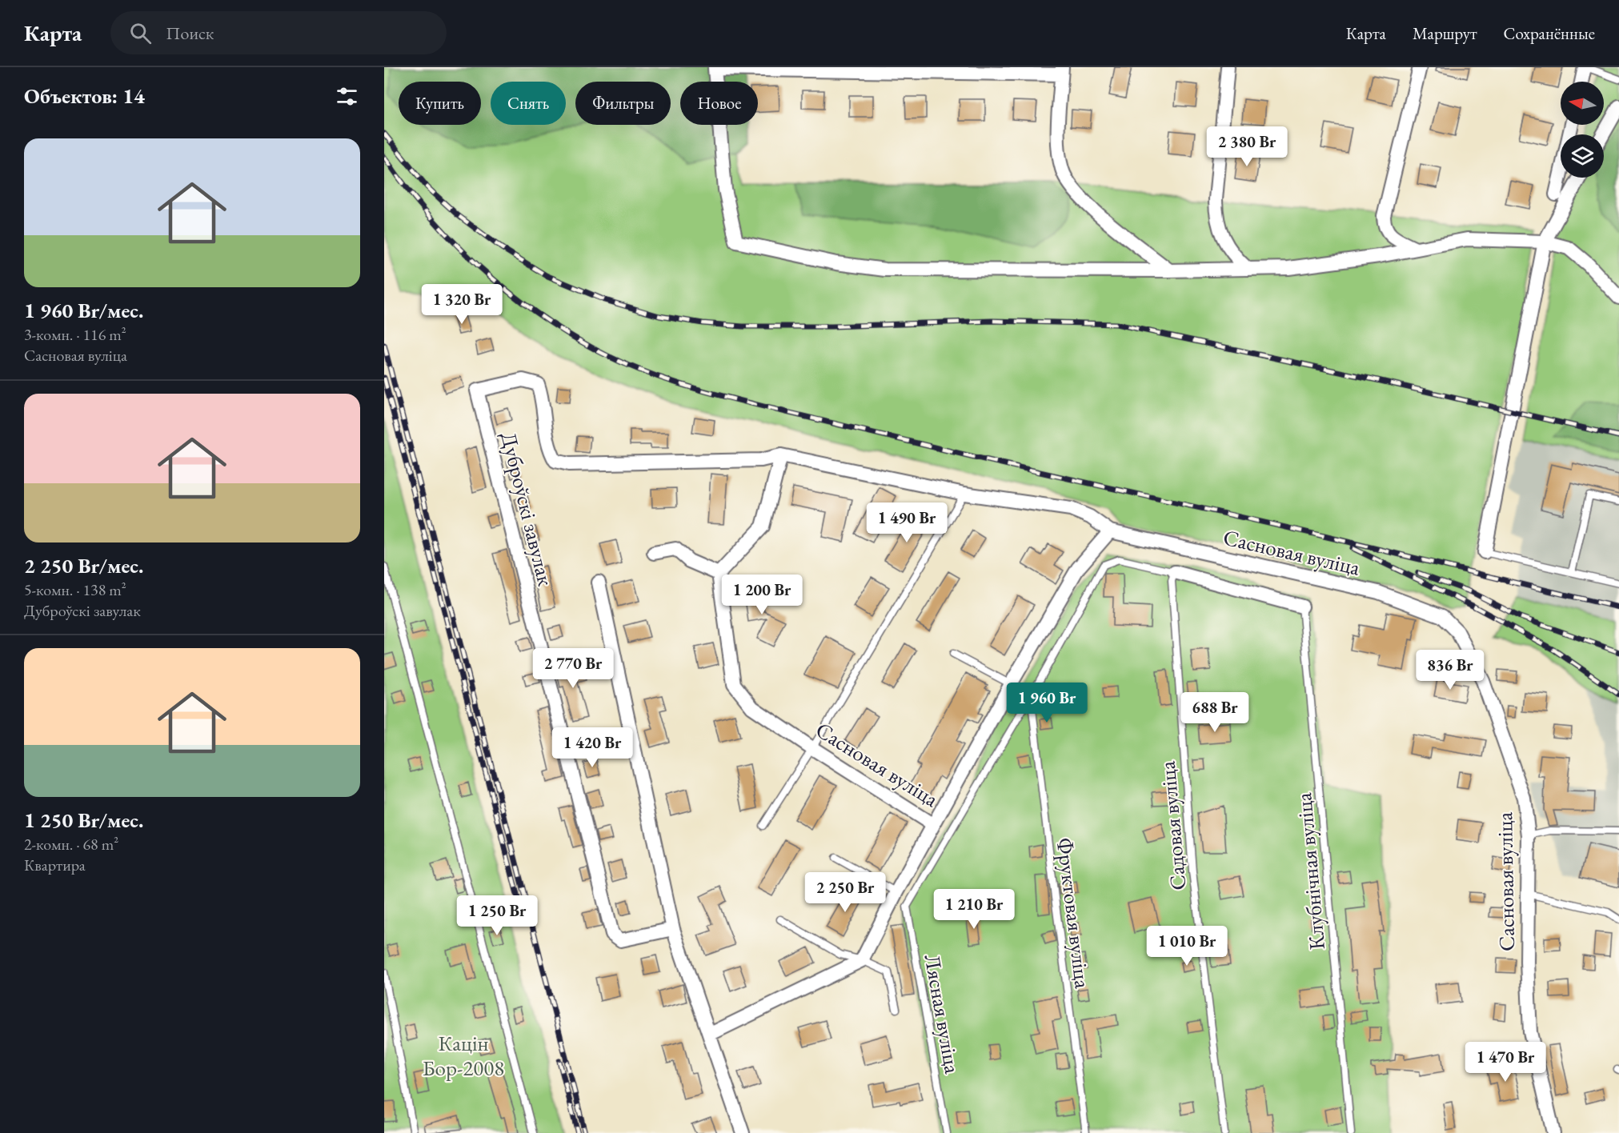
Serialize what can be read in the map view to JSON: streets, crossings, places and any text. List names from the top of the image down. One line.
{"streets":{"street":["Дуброўскі завулак","Сасновая вуліца"],"lane":["Садовая вуліца","Клубнічная вуліца","Фруктовая вуліца","Лясная вуліца"]},"crossings":[["Дуброўскі завулак","Сасновая вуліца"],["Садовая вуліца","Лясная вуліца"],["Фруктовая вуліца","Лясная вуліца"]],"parks":["Кацін Бор-2008"],"north":"left","page":{"header":"Карта","search":"Поиск","nav":["Карта","Маршрут","Сохранённые"],"heading":"Объектов: 14","chip":["Купить","Снять","Фильтры","Новое"],"list":[{"name":"1 960 Br/мес.","note":"3-комн. · 116 m² · Сасновая вуліца"},{"name":"2 250 Br/мес.","note":"5-комн. · 138 m² · Дуброўскі завулак"},{"name":"1 250 Br/мес.","note":"2-комн. · 68 m² · Квартира"}],"price":["2 380 Br","1 320 Br","1 490 Br","1 200 Br","2 770 Br","836 Br","1 960 Br","688 Br","1 420 Br","2 250 Br","1 210 Br","1 250 Br","1 010 Br","1 470 Br"]}}
